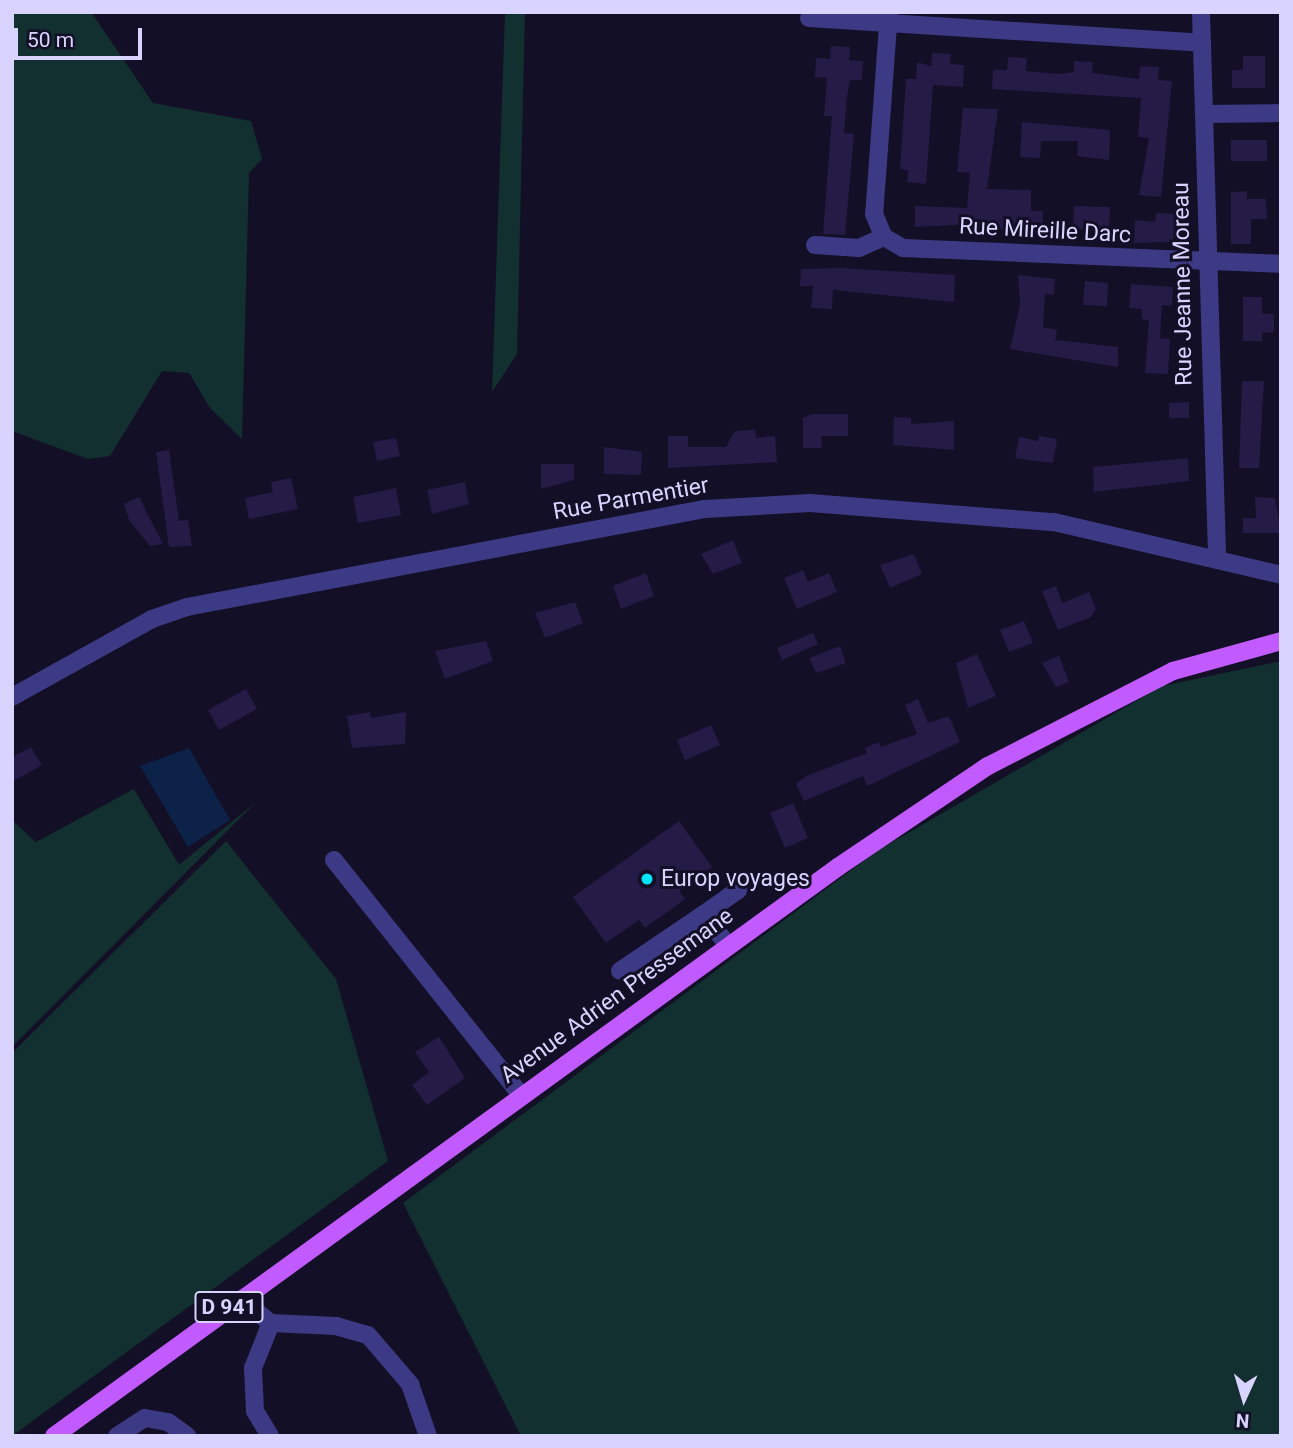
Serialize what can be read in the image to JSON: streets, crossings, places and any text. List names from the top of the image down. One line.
{"streets":{"main road":["Avenue Adrien Pressemane","D 941"],"street":["Rue Mireille Darc","Rue Jeanne Moreau","Rue Parmentier"]},"crossings":[["Rue Mireille Darc","Rue Jeanne Moreau"],["Rue Jeanne Moreau","Rue Parmentier"]],"places":["Europ voyages"],"scale_bar":"50 m","north":"bottom"}
